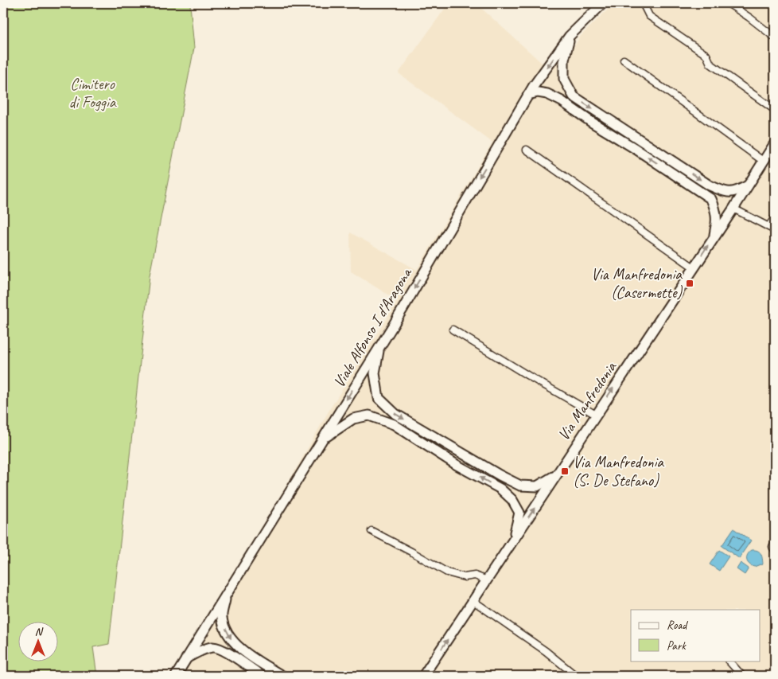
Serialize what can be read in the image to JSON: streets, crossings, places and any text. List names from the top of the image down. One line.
{"streets":{"main road":["Viale Alfonso I d'Aragona","Via Manfredonia"]},"one_way":["Viale Alfonso I d'Aragona","Via Manfredonia"],"parks":["Cimitero di Foggia"],"places":{"transit":["Via Manfredonia (Casermette)","Via Manfredonia (S. De Stefano)"]},"legend":["Road","Park"],"north":"top"}
